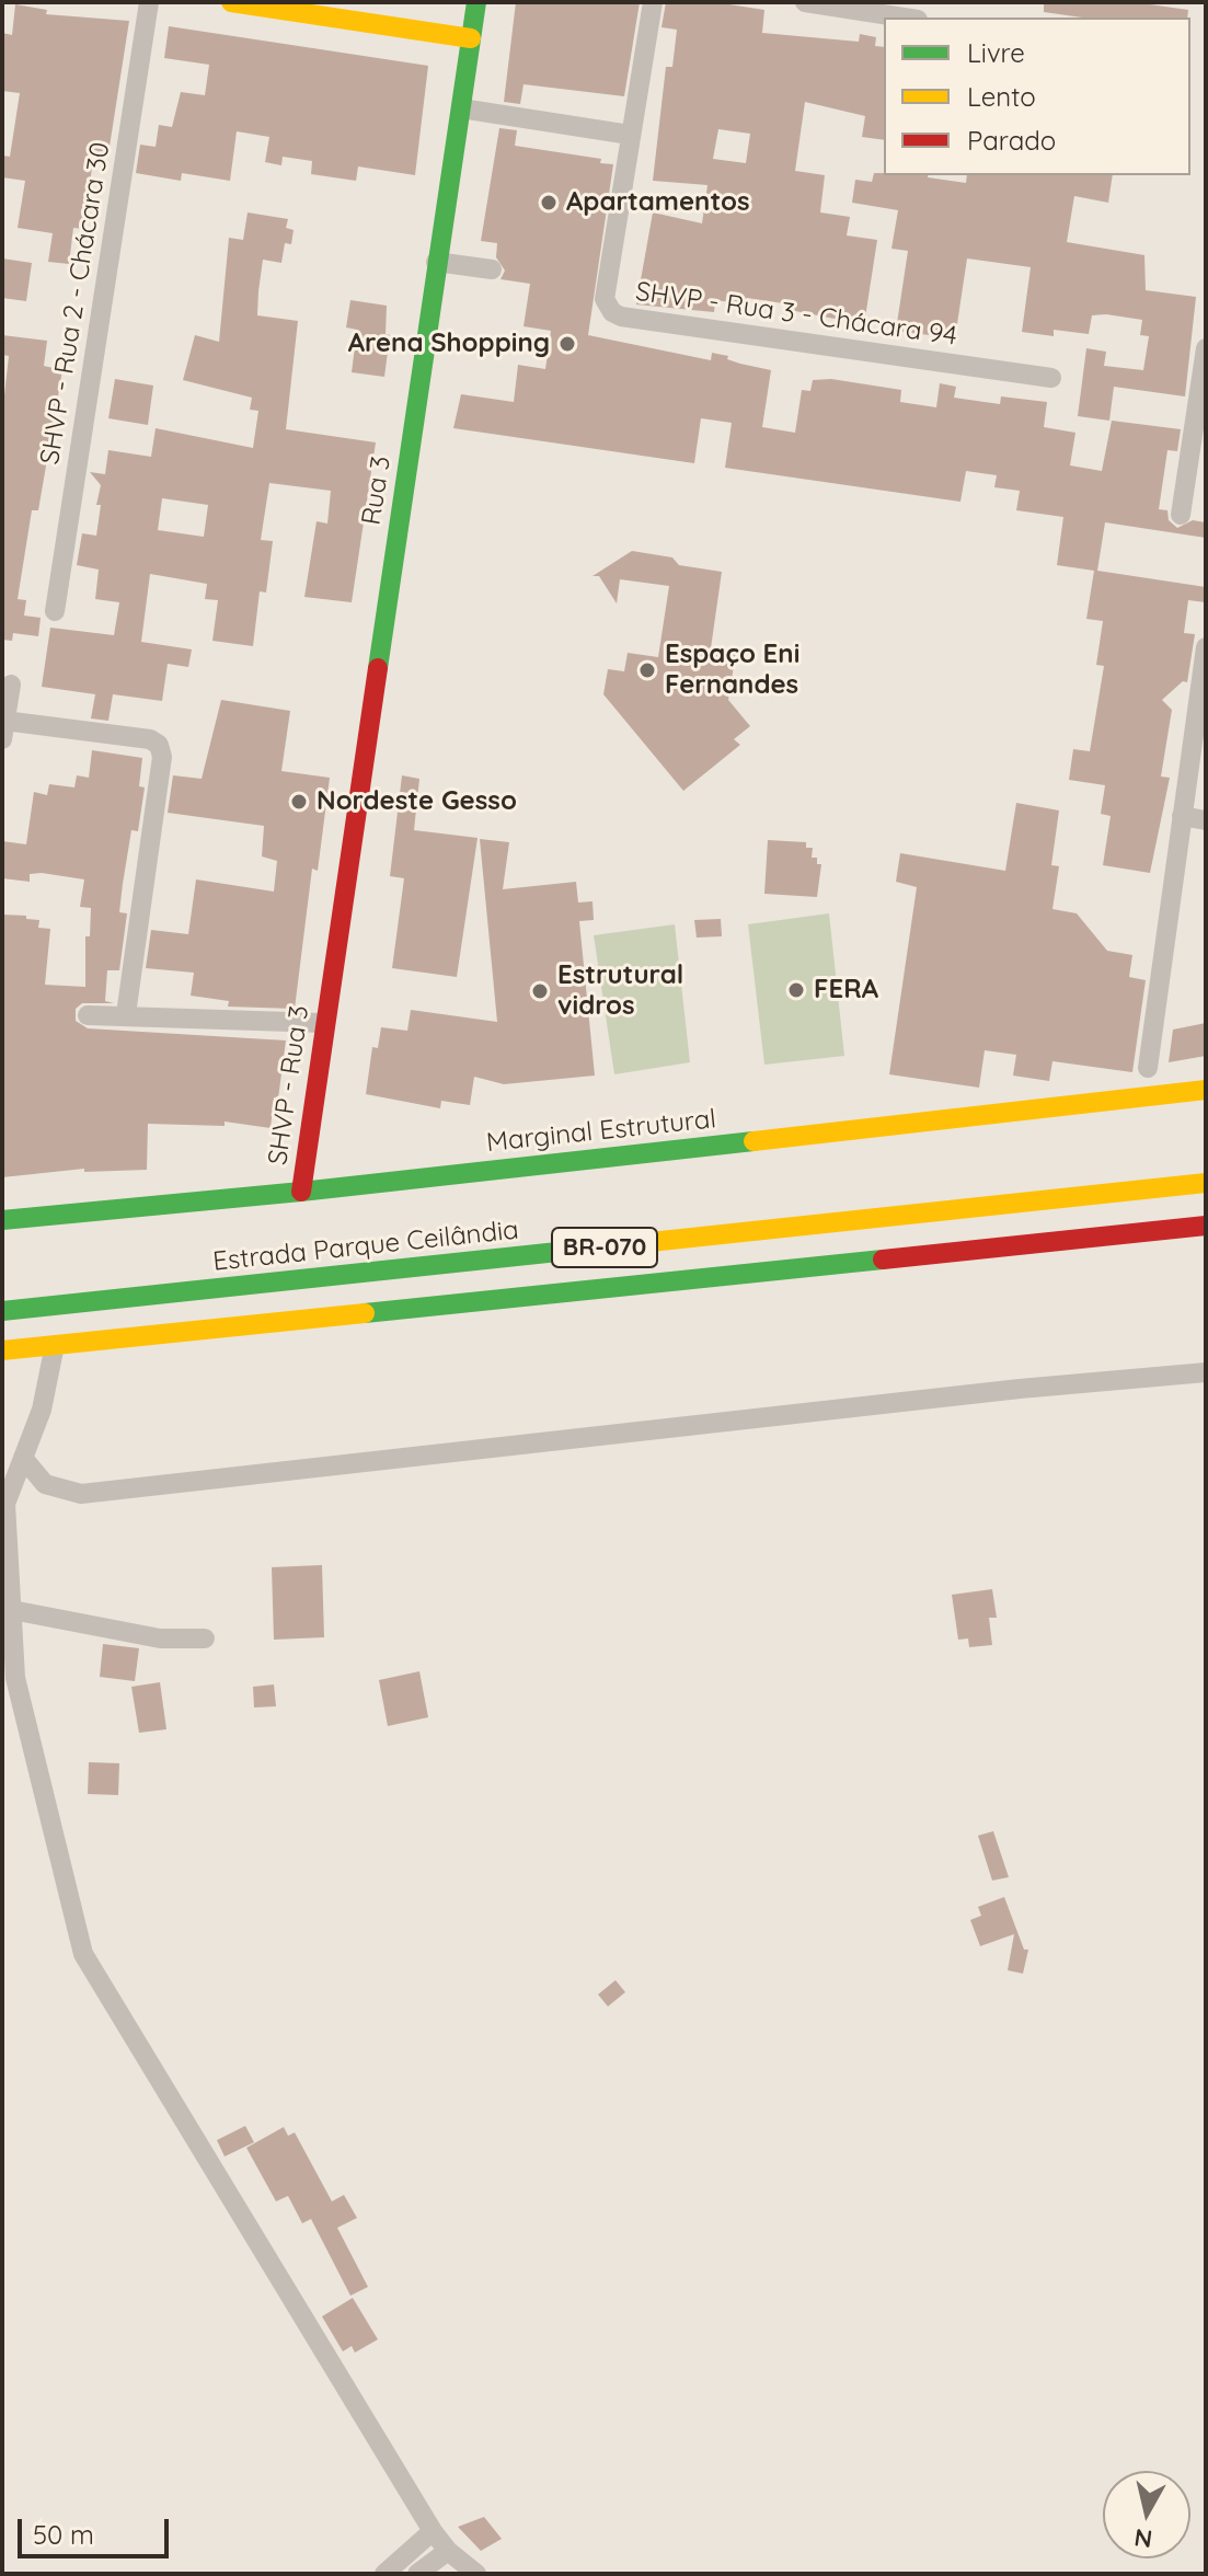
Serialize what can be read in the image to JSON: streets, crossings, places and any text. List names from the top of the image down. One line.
{"streets":{"main road":["Rua 3","SHVP - Rua 3","Marginal Estrutural","Estrada Parque Ceilândia","BR-070"],"street":["SHVP - Rua 2 - Chácara 30","SHVP - Rua 3 - Chácara 94"]},"crossings":[["Rua 3","SHVP - Rua 3"],["SHVP - Rua 3","Marginal Estrutural"]],"places":["Apartamentos","Arena Shopping","Espaço Eni Fernandes","Nordeste Gesso","FERA","Estrutural vidros"],"legend":["Livre","Lento","Parado"],"scale_bar":"50 m","north":"bottom"}
